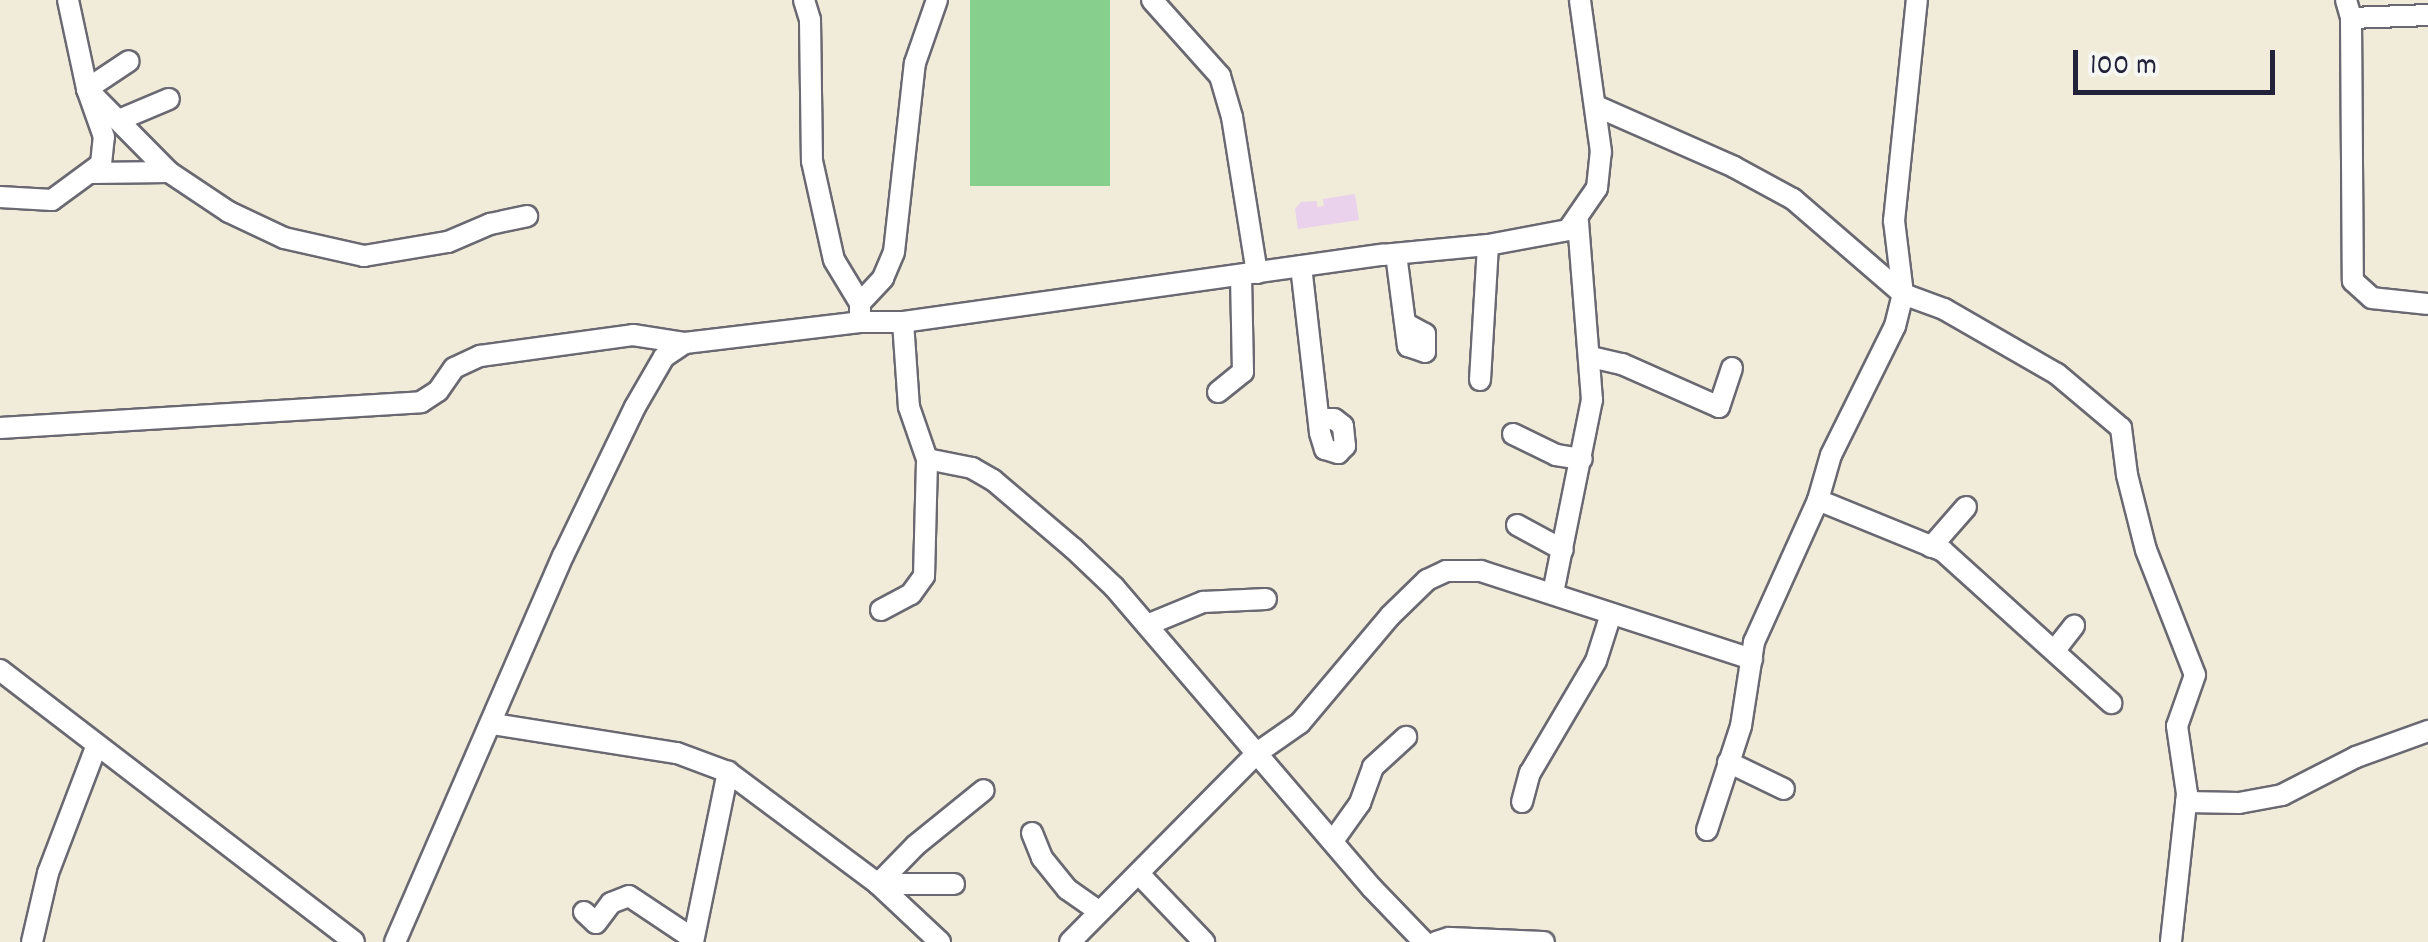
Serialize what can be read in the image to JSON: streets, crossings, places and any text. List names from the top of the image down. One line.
{"scale_bar":"100 m"}
